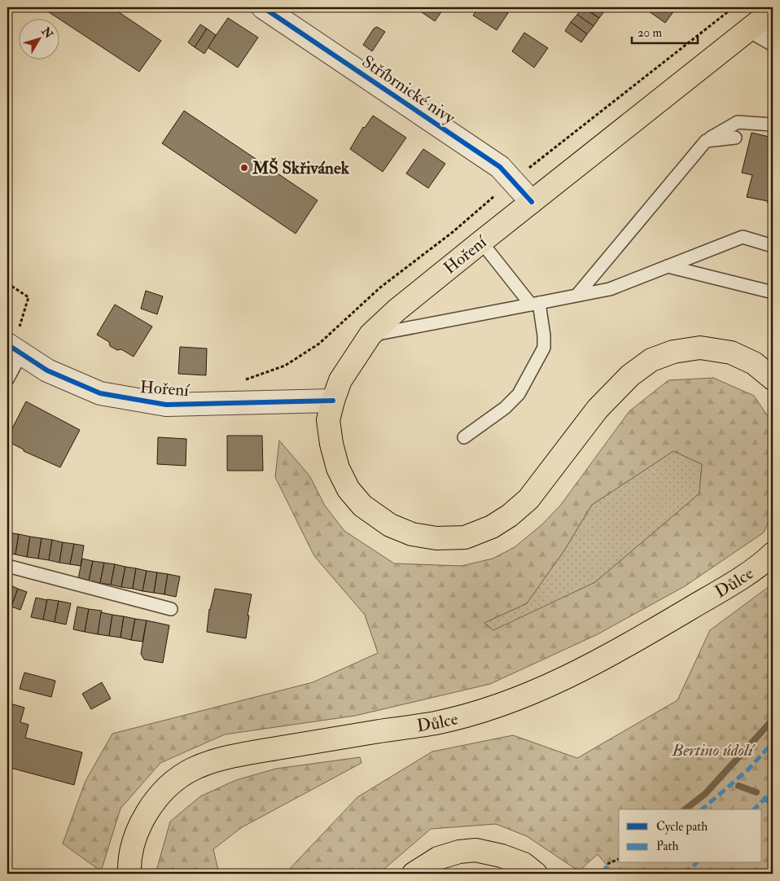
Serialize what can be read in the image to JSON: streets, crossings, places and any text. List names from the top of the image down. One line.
{"streets":{"main road":["Hoření","Důlce"],"street":["Stříbrnické nivy"]},"crossings":[["Stříbrnické nivy","Hoření"]],"parks":["Bertino údolí"],"places":["MŠ Skřivánek"],"legend":["Cycle path","Path"],"scale_bar":"20 m","north":"top right"}
